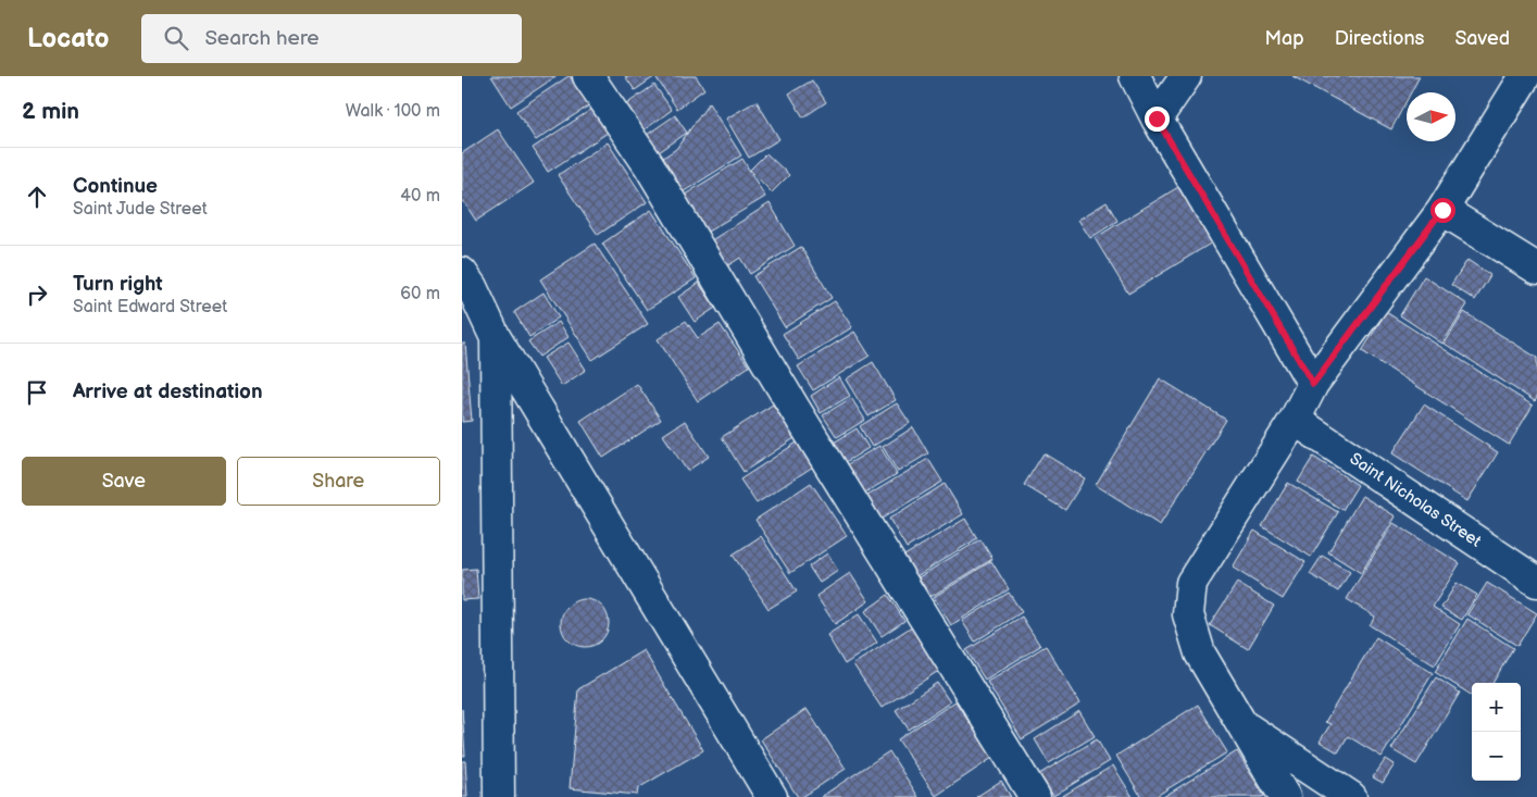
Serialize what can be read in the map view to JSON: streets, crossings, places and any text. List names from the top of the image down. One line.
{"streets":{"street":["Saint Nicholas Street"]},"north":"right","page":{"header":"Locato","search":"Search here","nav":["Map","Directions","Saved"],"heading":["2 min","Walk · 100 m"],"list":[["Continue","Saint Jude Street","40 m"],["Turn right","Saint Edward Street","60 m"],"Arrive at destination"],"buttons":["Save","Share"],"map_buttons":["+","−"]}}
